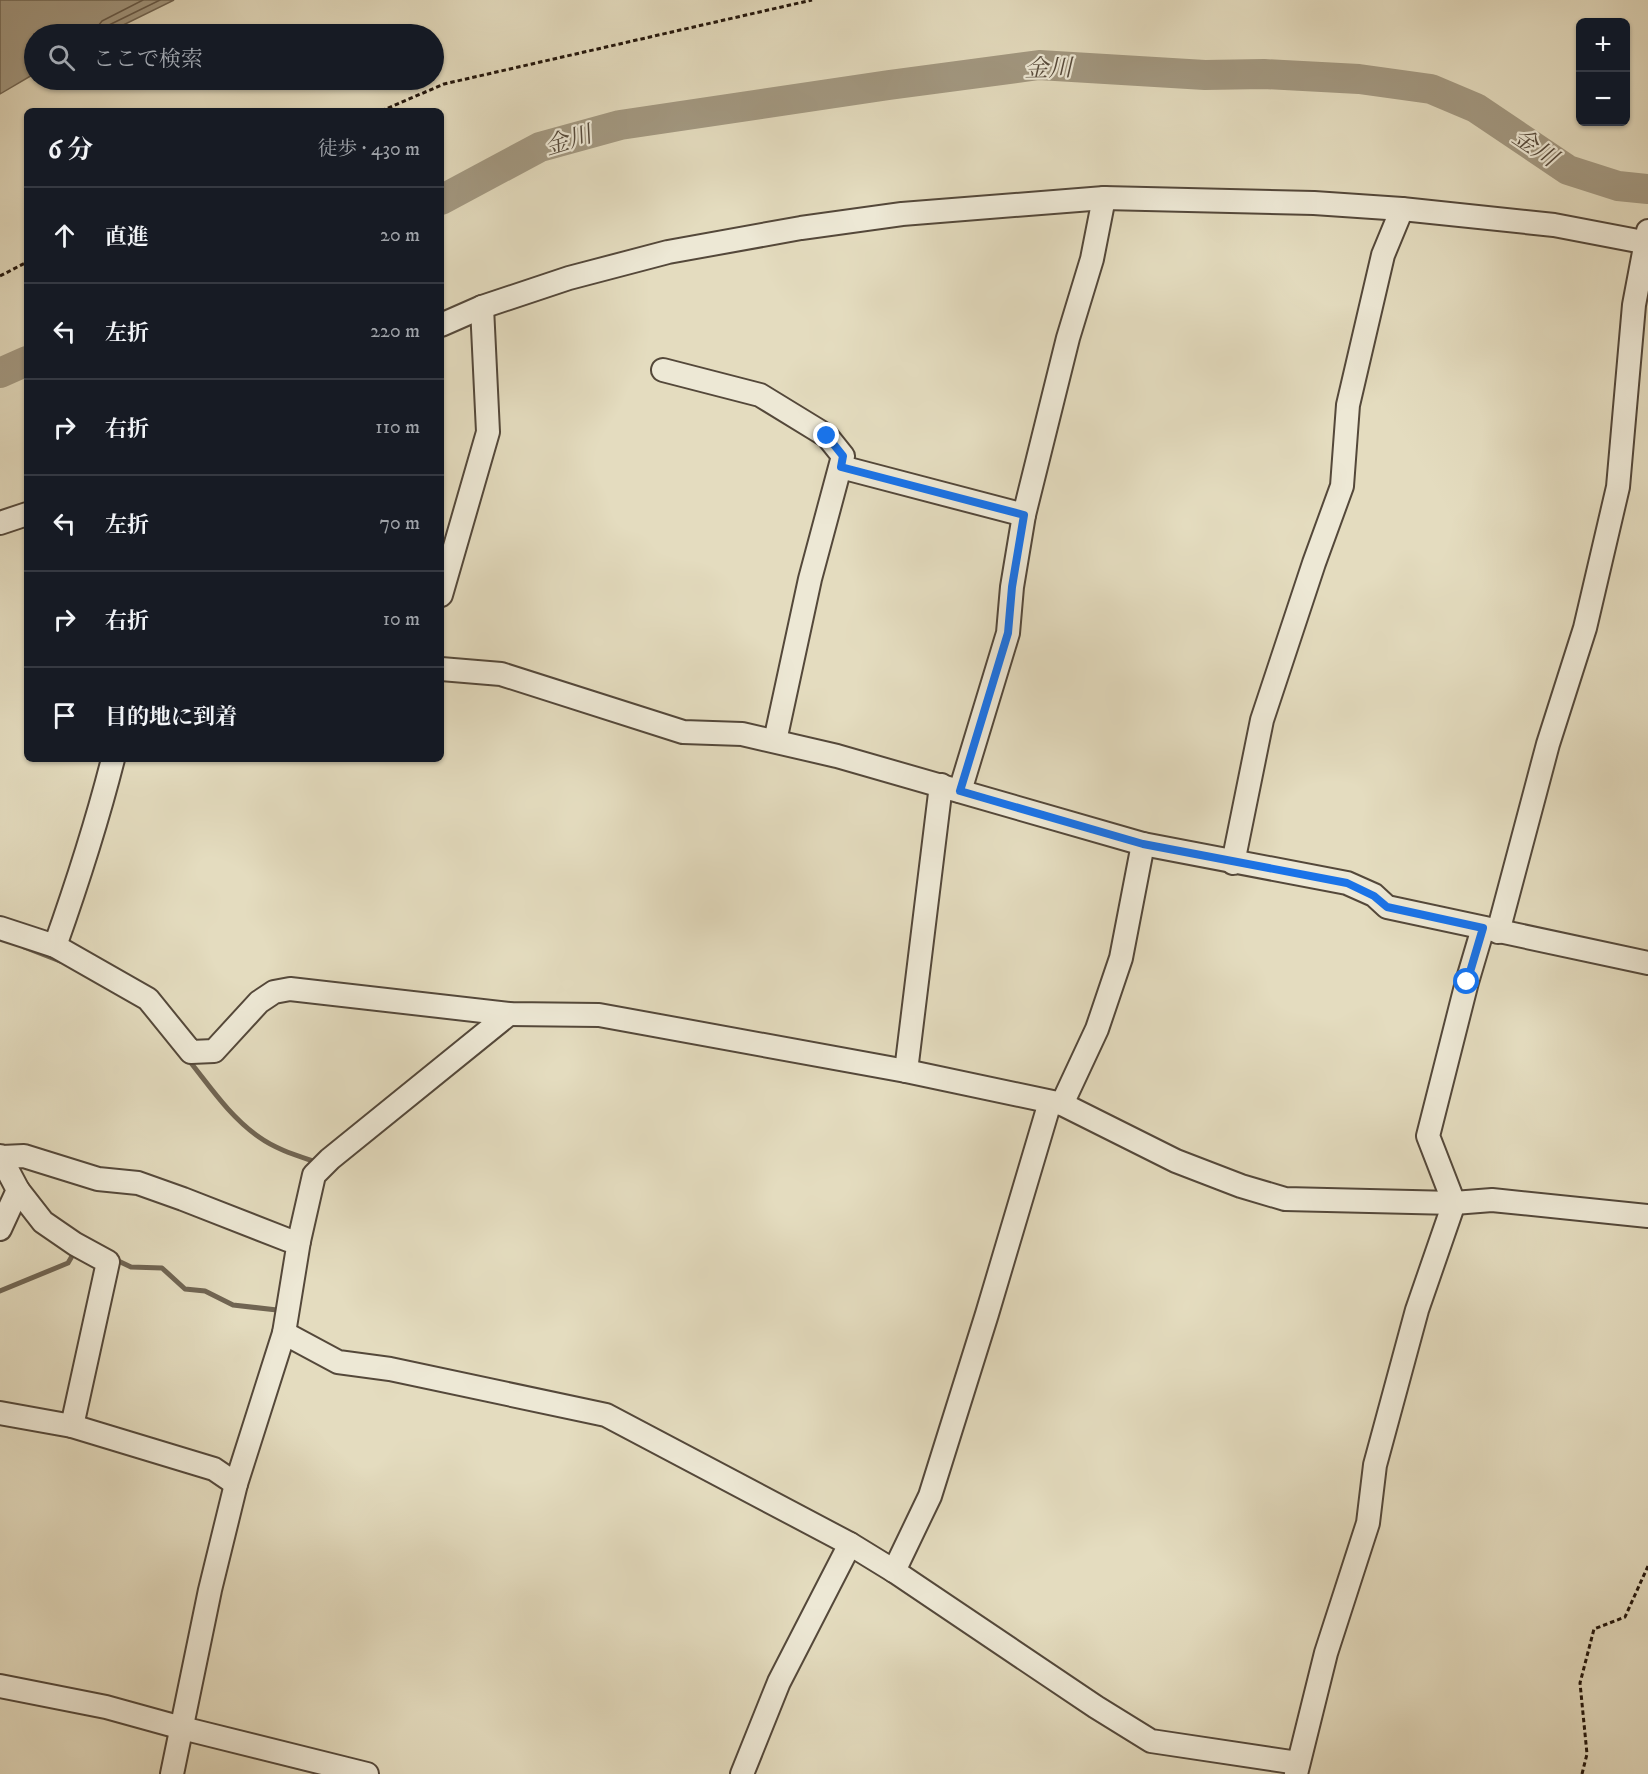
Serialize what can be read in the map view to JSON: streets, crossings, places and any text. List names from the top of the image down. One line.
{"water":["金川"],"page":{"map_buttons":["+","−"],"search":"ここで検索","heading":["6 分","徒歩 · 430 m"],"list":[["直進","20 m"],["左折","220 m"],["右折","110 m"],["左折","70 m"],["右折","10 m"],"目的地に到着"]}}
